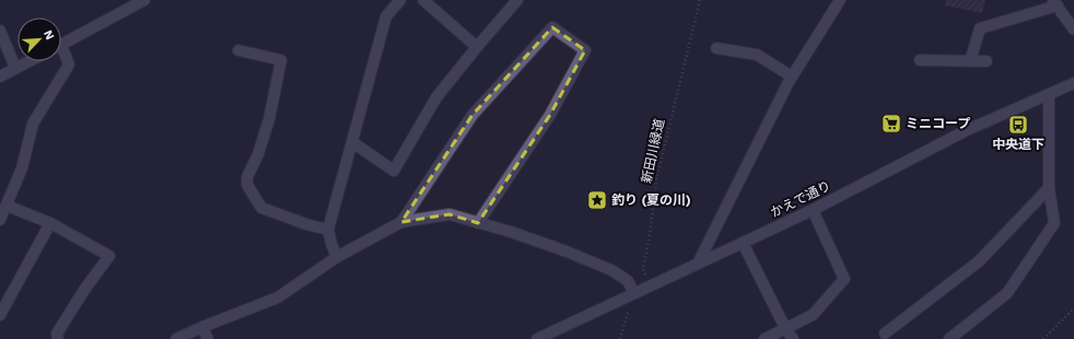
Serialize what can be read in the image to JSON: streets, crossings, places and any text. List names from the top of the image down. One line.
{"streets":{"street":["かえで通り"],"path":["新田川緑道"]},"crossings":[["新田川緑道","かえで通り"]],"places":{"supermarket":["ミニコープ"],"bus stop":["中央道下"],"place":["釣り (夏の川)"]},"north":"top right"}
